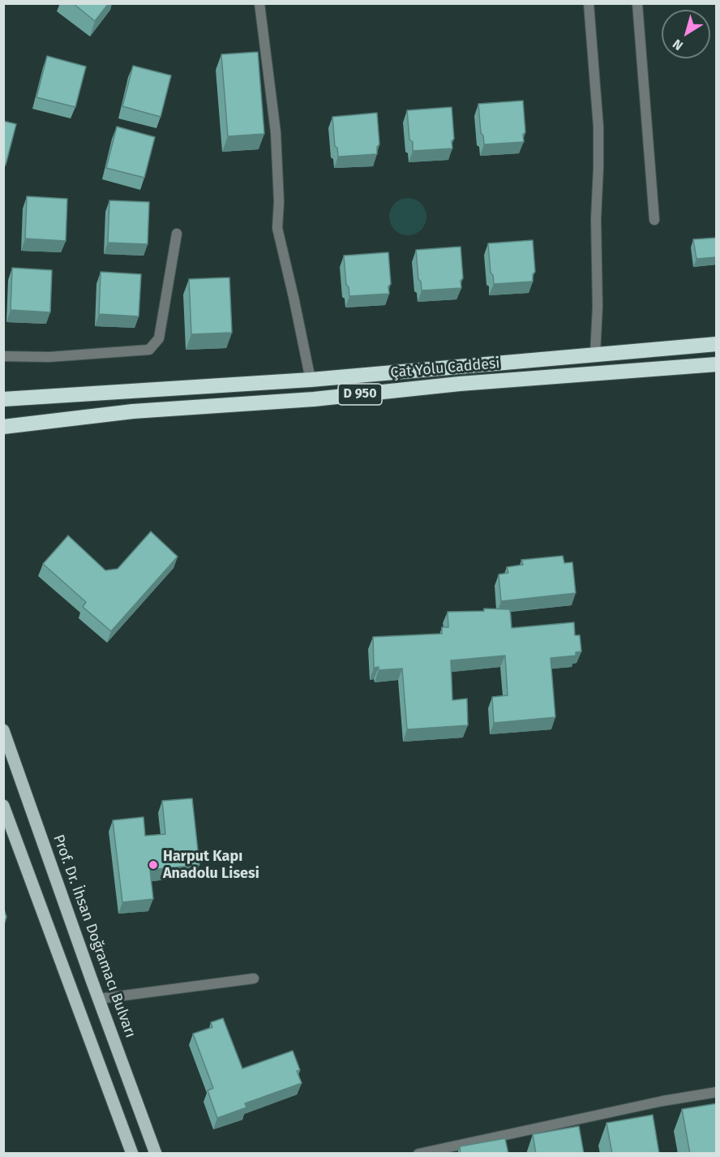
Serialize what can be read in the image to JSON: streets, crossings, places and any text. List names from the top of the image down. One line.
{"streets":{"highway":["Çat Yolu Caddesi","D 950"],"main road":["Prof. Dr. İhsan Doğramacı Bulvarı"]},"places":["Harput Kapı Anadolu Lisesi"],"north":"bottom left"}
